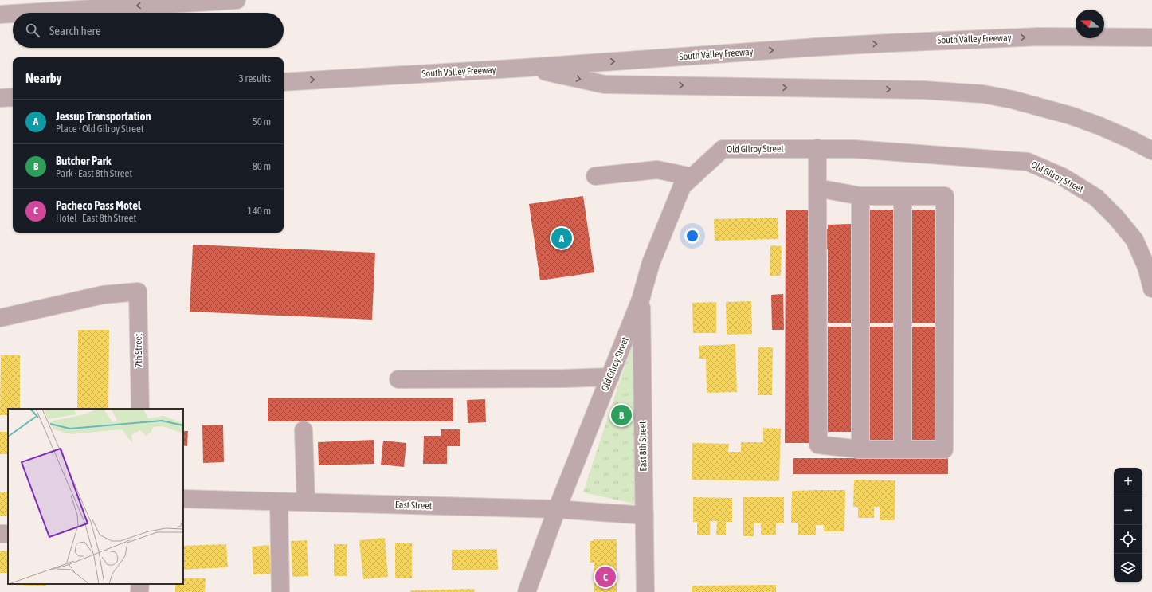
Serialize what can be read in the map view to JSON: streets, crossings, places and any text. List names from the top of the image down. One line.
{"streets":{"highway":["South Valley Freeway"],"street":["Old Gilroy Street","7th Street","East 8th Street","East Street"]},"crossings":[["Old Gilroy Street","East 8th Street"],["Old Gilroy Street","East Street"],["East 8th Street","East Street"]],"north":"left","page":{"search":"Search here","heading":["Nearby","3 results"],"list":[{"mark":"A","name":"Jessup Transportation","note":"Place · Old Gilroy Street","value":"50 m"},{"mark":"B","name":"Butcher Park","note":"Park · East 8th Street","value":"80 m"},{"mark":"C","name":"Pacheco Pass Motel","note":"Hotel · East 8th Street","value":"140 m"}],"pins":["A","B","C"],"map_buttons":["+","−"]}}
